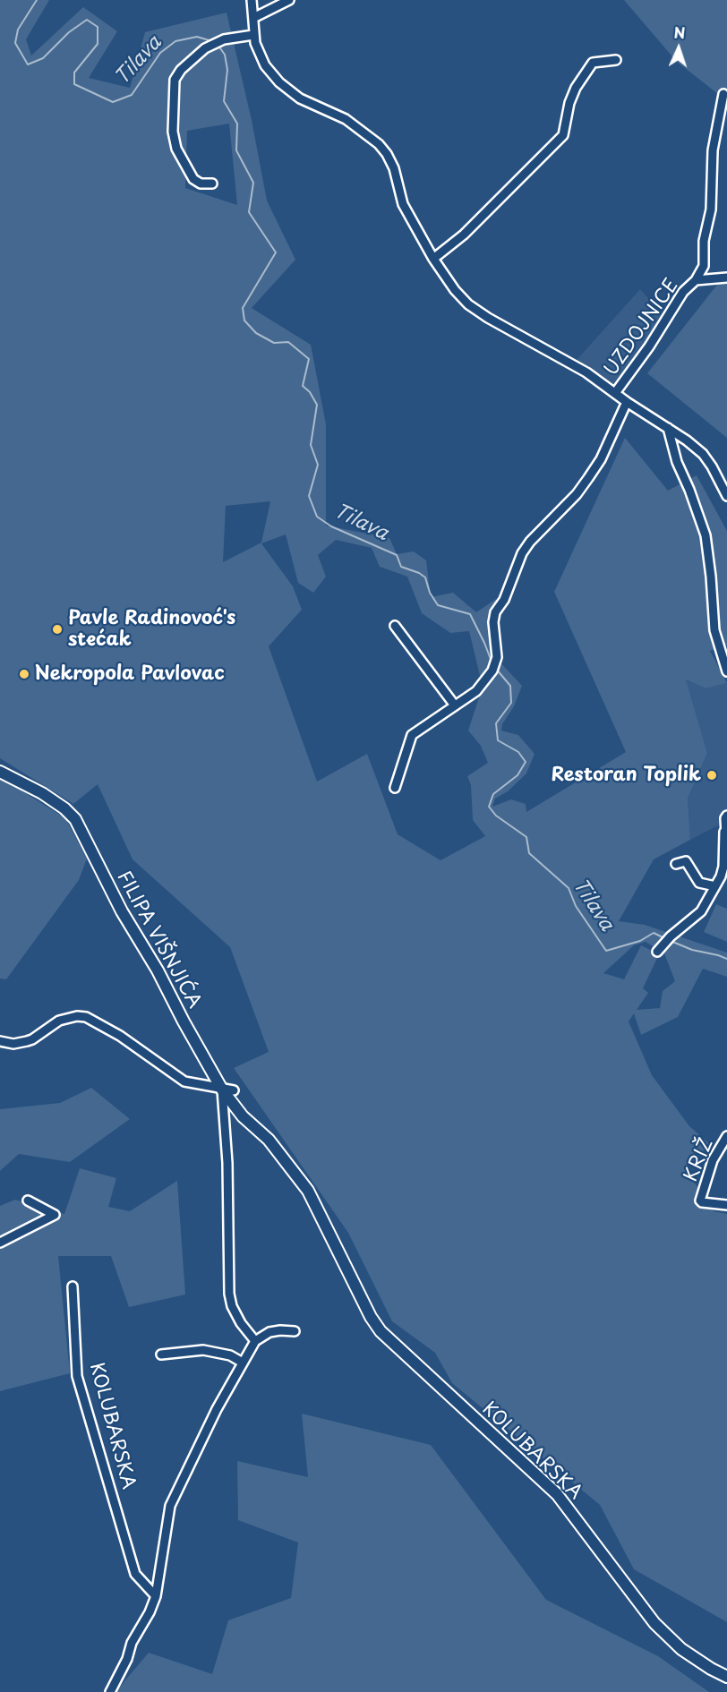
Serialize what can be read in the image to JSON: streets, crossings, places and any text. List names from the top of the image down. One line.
{"streets":{"main road":["FILIPA VIŠNJIĆA","KOLUBARSKA"],"street":["UZDOJNICE","KRIŽ"]},"crossings":[["FILIPA VIŠNJIĆA","KOLUBARSKA"]],"water":["Tilava"],"places":["Pavle Radinovoć's stećak","Nekropola Pavlovac","Restoran Toplik"],"north":"top"}
